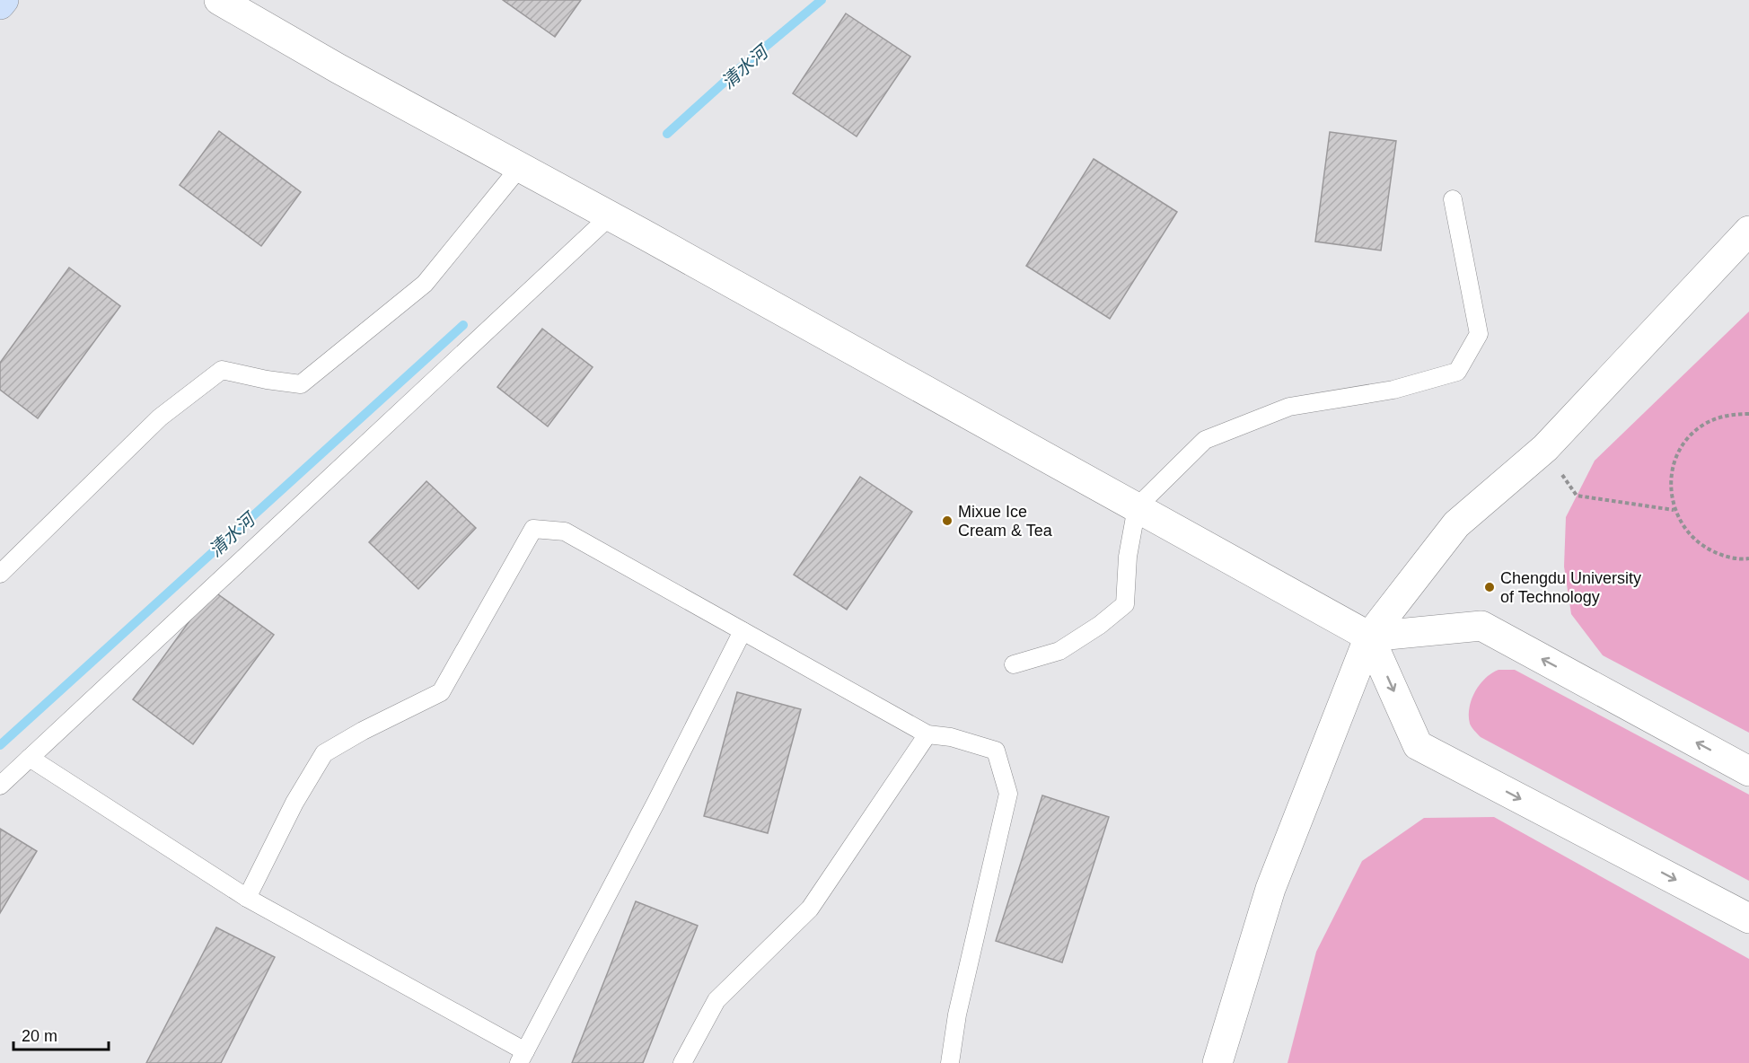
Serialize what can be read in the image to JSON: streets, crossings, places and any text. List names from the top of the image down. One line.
{"water":["清水河"],"places":["Mixue Ice Cream & Tea","Chengdu University of Technology"],"scale_bar":"20 m"}
